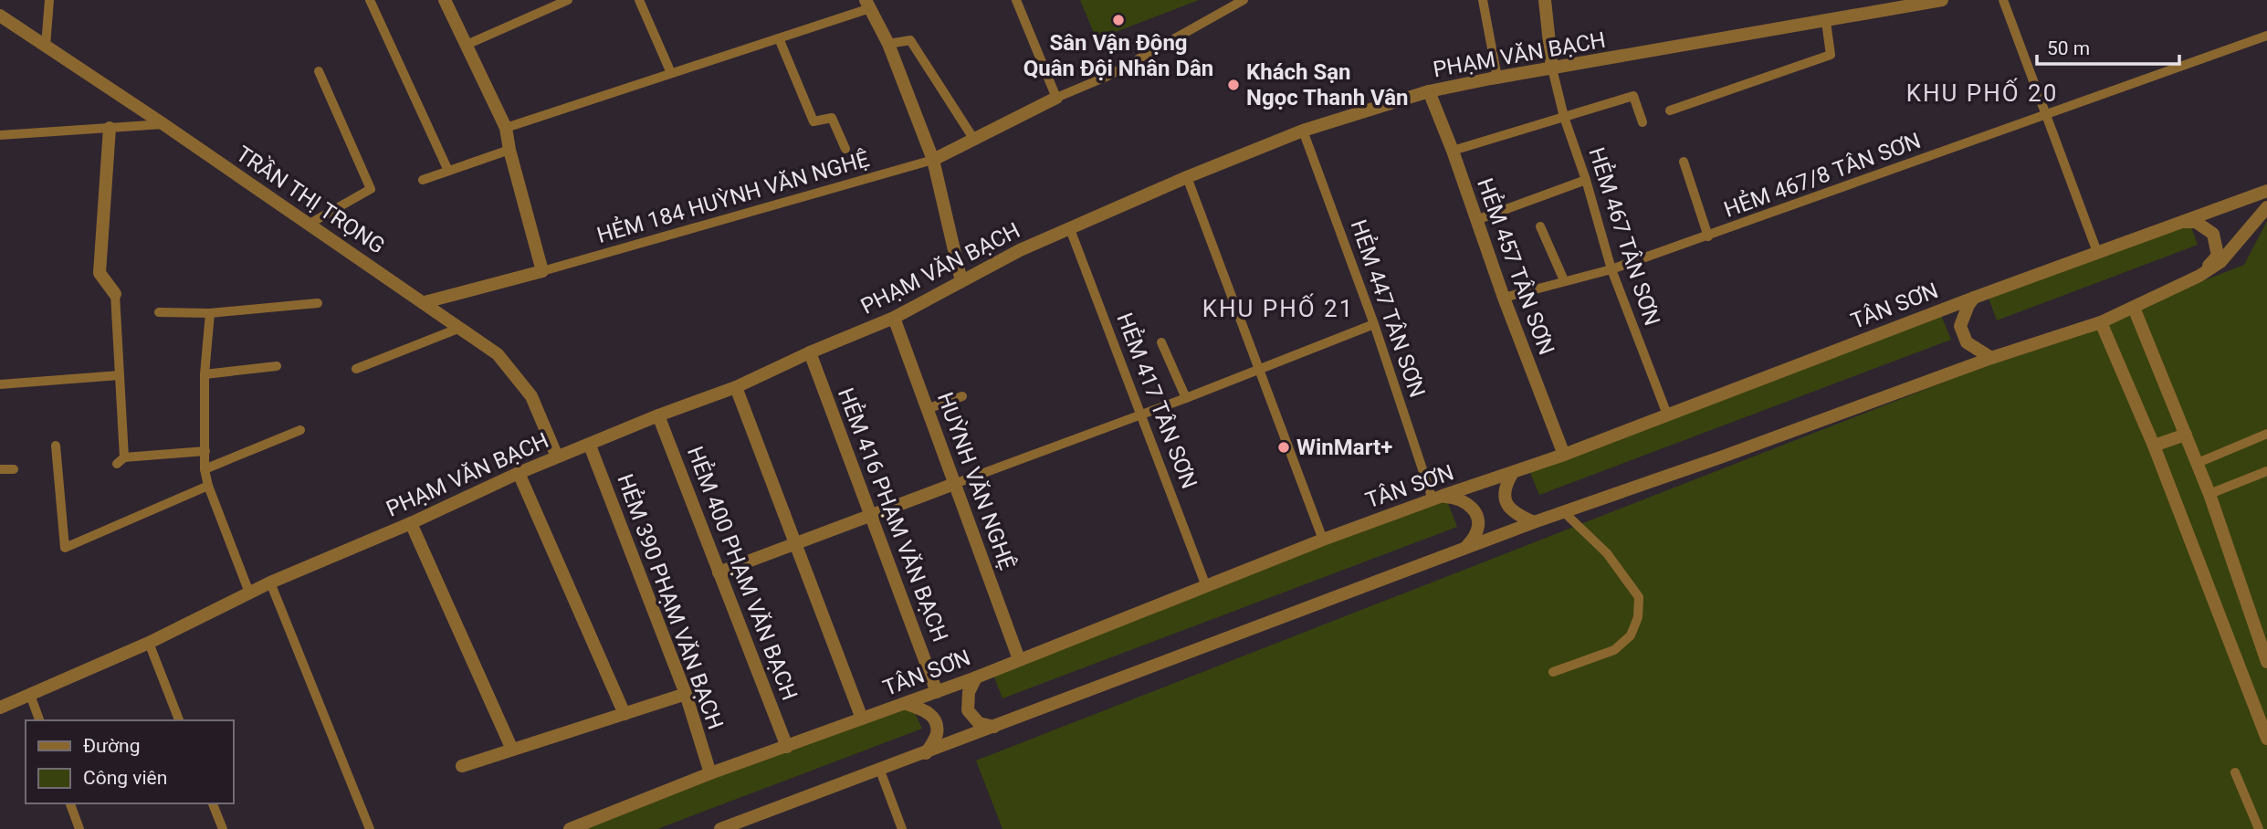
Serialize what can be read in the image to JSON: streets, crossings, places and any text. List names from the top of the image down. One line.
{"streets":{"street":["PHẠM VĂN BẠCH","TRẦN THỊ TRỌNG","HẺM 457 TÂN SƠN","TÂN SƠN","HUỲNH VĂN NGHỆ","HẺM 416 PHẠM VĂN BẠCH","HẺM 400 PHẠM VĂN BẠCH","HẺM 390 PHẠM VĂN BẠCH"],"lane":["HẺM 467/8 TÂN SƠN","HẺM 184 HUỲNH VĂN NGHỆ","HẺM 467 TÂN SƠN","HẺM 447 TÂN SƠN","HẺM 417 TÂN SƠN"]},"crossings":[["PHẠM VĂN BẠCH","TRẦN THỊ TRỌNG"],["PHẠM VĂN BẠCH","HẺM 467 TÂN SƠN"],["PHẠM VĂN BẠCH","HẺM 457 TÂN SƠN"],["PHẠM VĂN BẠCH","HẺM 447 TÂN SƠN"],["PHẠM VĂN BẠCH","HẺM 417 TÂN SƠN"],["PHẠM VĂN BẠCH","HUỲNH VĂN NGHỆ"],["PHẠM VĂN BẠCH","HẺM 416 PHẠM VĂN BẠCH"],["PHẠM VĂN BẠCH","HẺM 400 PHẠM VĂN BẠCH"],["PHẠM VĂN BẠCH","HẺM 390 PHẠM VĂN BẠCH"],["HẺM 467/8 TÂN SƠN","HẺM 467 TÂN SƠN"],["HẺM 467/8 TÂN SƠN","HẺM 457 TÂN SƠN"],["HẺM 467 TÂN SƠN","TÂN SƠN"],["HẺM 457 TÂN SƠN","TÂN SƠN"],["TÂN SƠN","HẺM 447 TÂN SƠN"],["TÂN SƠN","HẺM 417 TÂN SƠN"],["TÂN SƠN","HUỲNH VĂN NGHỆ"],["TÂN SƠN","HẺM 416 PHẠM VĂN BẠCH"],["TÂN SƠN","HẺM 400 PHẠM VĂN BẠCH"],["TÂN SƠN","HẺM 390 PHẠM VĂN BẠCH"]],"districts":["KHU PHỐ 20","KHU PHỐ 21"],"places":["Sân Vận Động Quân Đội Nhân Dân","Khách Sạn Ngọc Thanh Vân","WinMart+"],"legend":["Đường","Công viên"],"scale_bar":"50 m"}
